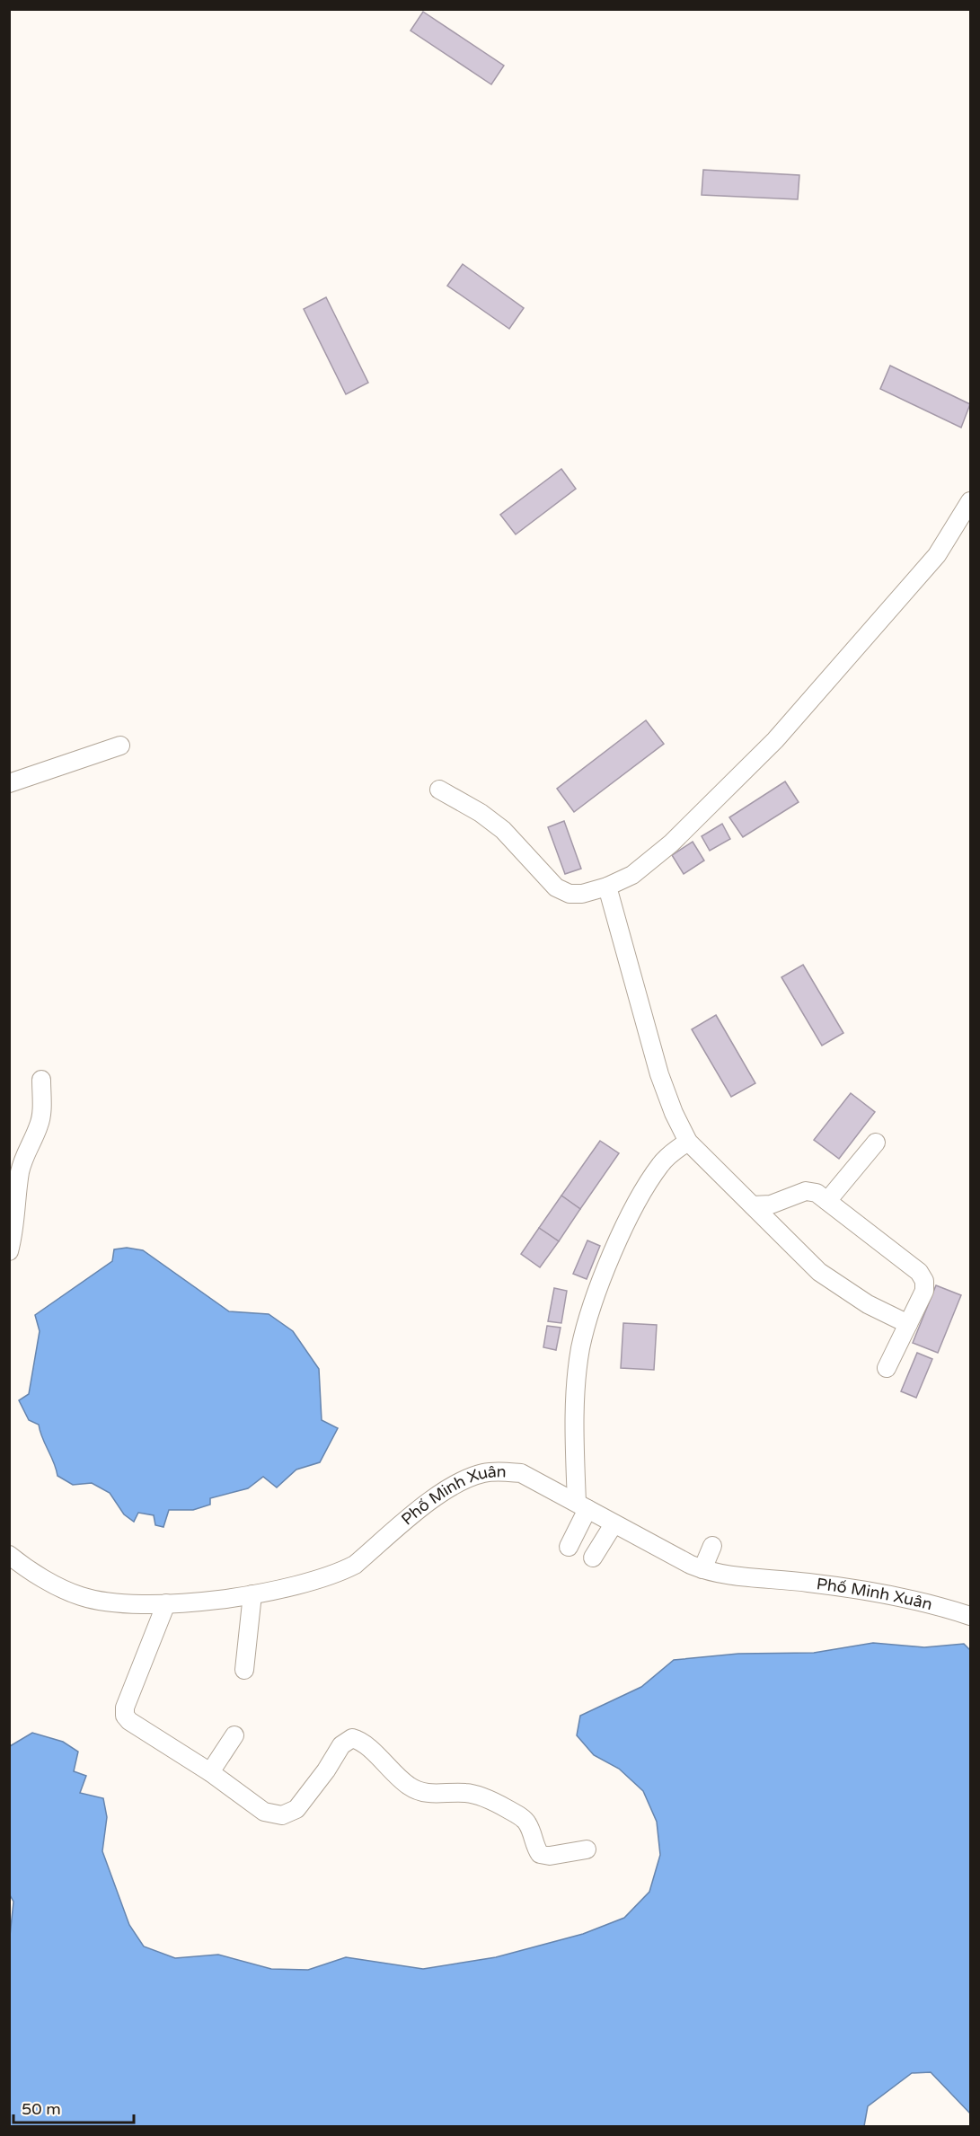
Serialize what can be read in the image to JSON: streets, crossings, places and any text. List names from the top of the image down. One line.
{"streets":{"street":["Phố Minh Xuân"]},"scale_bar":"50 m"}
